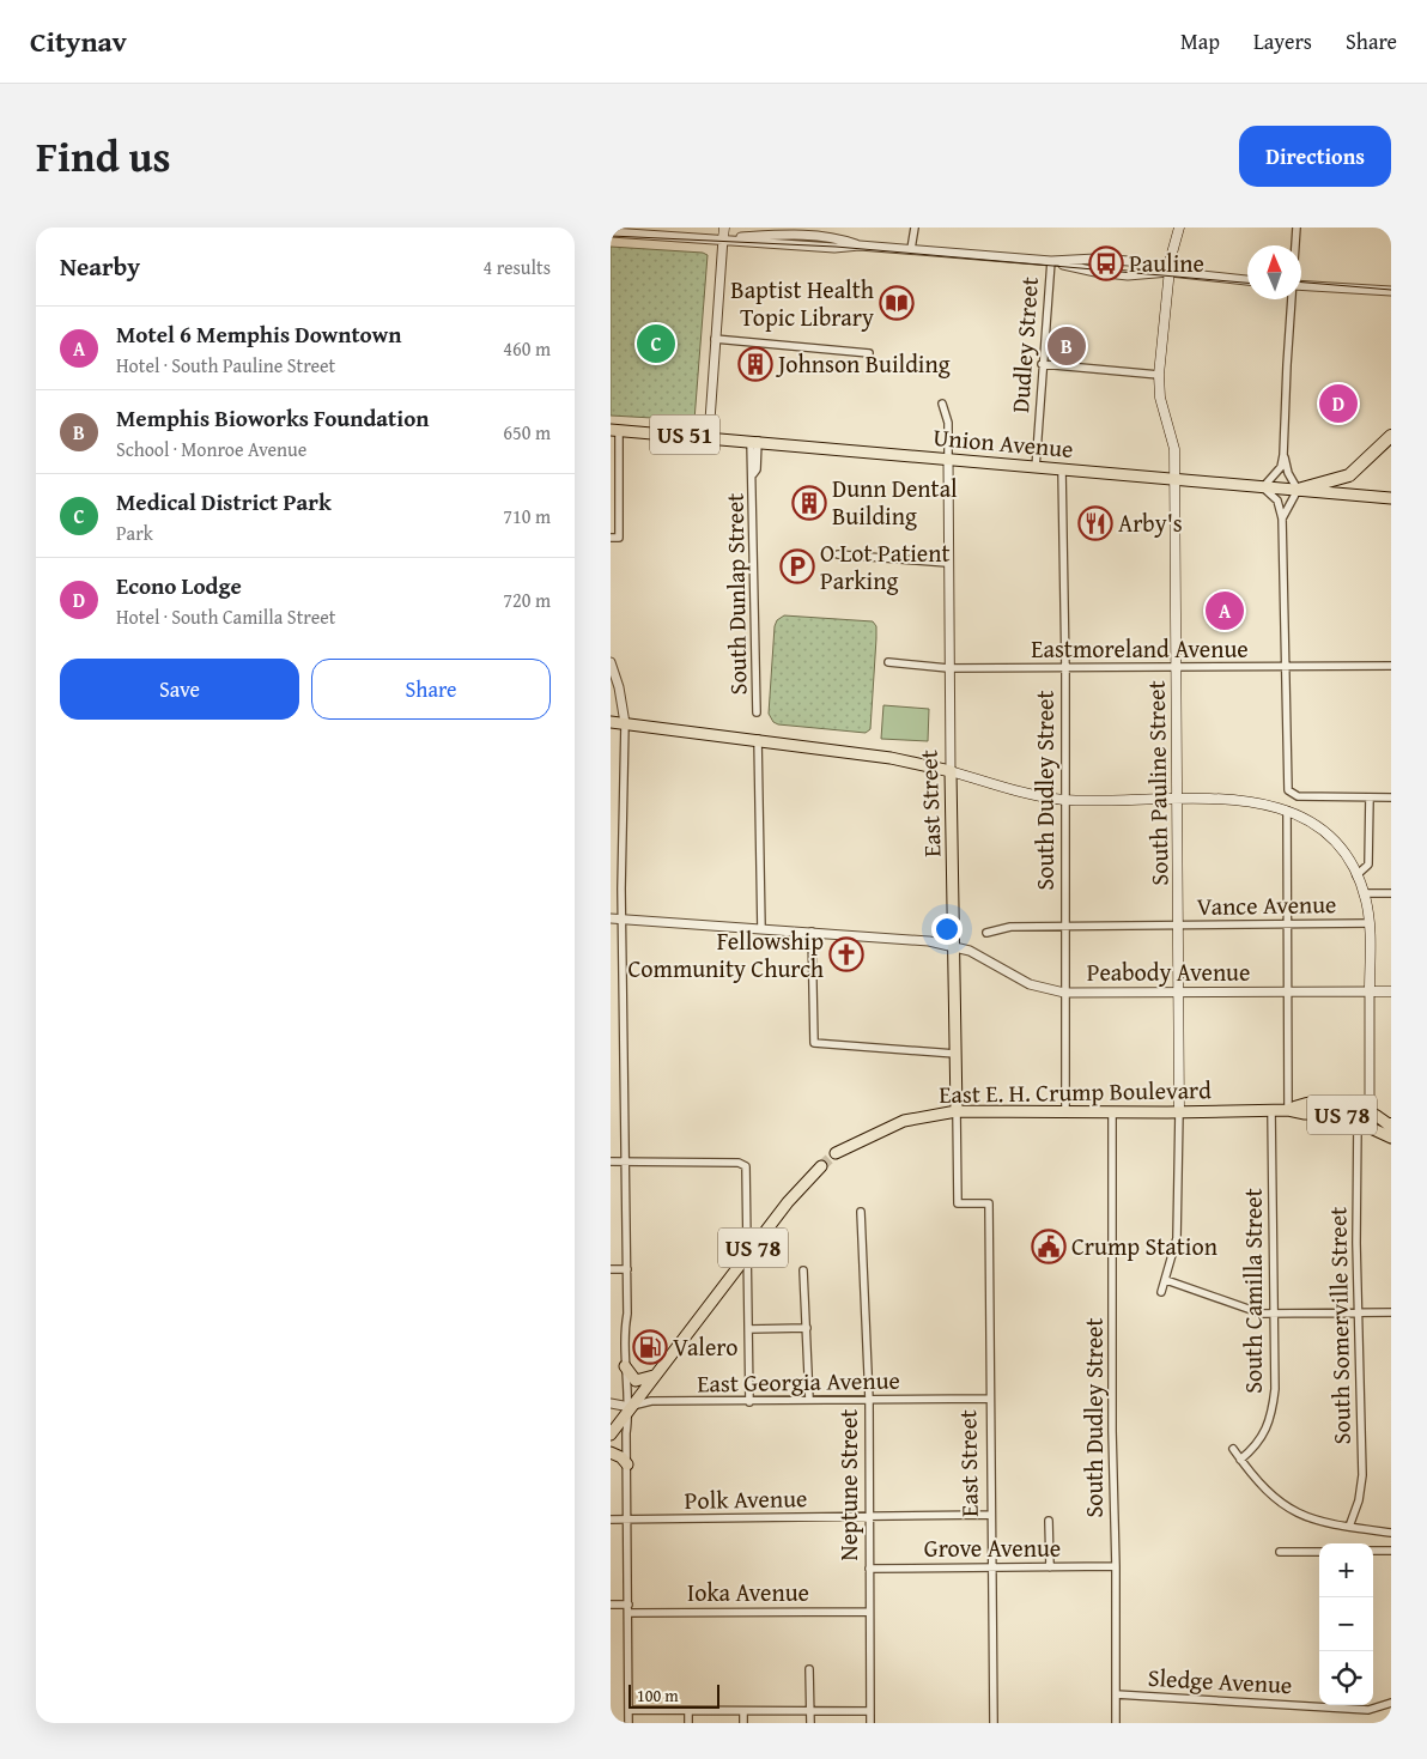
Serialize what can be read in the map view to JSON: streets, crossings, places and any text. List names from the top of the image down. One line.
{"streets":{"main road":["US 51","Union Avenue","South Pauline Street","East Street","Peabody Avenue","East E. H. Crump Boulevard","US 78"],"street":["Dudley Street","South Dunlap Street","Eastmoreland Avenue","South Dudley Street","Vance Avenue","South Camilla Street","South Somerville Street","East Georgia Avenue","Neptune Street","Polk Avenue","Grove Avenue","Ioka Avenue","Sledge Avenue"]},"crossings":[["Dudley Street","Union Avenue"],["Union Avenue","South Dunlap Street"],["Union Avenue","South Pauline Street"],["Union Avenue","South Dudley Street"],["Union Avenue","East Street"],["Eastmoreland Avenue","South Pauline Street"],["Eastmoreland Avenue","South Dudley Street"],["Eastmoreland Avenue","East Street"],["South Pauline Street","Vance Avenue"],["South Pauline Street","Peabody Avenue"],["South Pauline Street","East E. H. Crump Boulevard"],["South Dudley Street","Vance Avenue"],["South Dudley Street","Peabody Avenue"],["South Dudley Street","East E. H. Crump Boulevard"],["South Dudley Street","Grove Avenue"],["South Dudley Street","Sledge Avenue"],["East Street","Peabody Avenue"],["East Street","East E. H. Crump Boulevard"],["East Street","East Georgia Avenue"],["East Street","Polk Avenue"],["East Street","Grove Avenue"],["East E. H. Crump Boulevard","South Camilla Street"],["East E. H. Crump Boulevard","South Somerville Street"],["US 78","East Georgia Avenue"],["East Georgia Avenue","Neptune Street"],["Neptune Street","Polk Avenue"],["Neptune Street","Grove Avenue"],["Neptune Street","Ioka Avenue"]],"places":{"bus stop":["Pauline"],"library":["Baptist Health Topic Library"],"building":["Johnson Building","Dunn Dental Building"],"restaurant":["Arby's"],"parking":["O Lot Patient Parking"],"church":["Fellowship Community Church"],"public building":["Crump Station"],"fuel station":["Valero"]},"scale_bar":"100 m","north":"top","page":{"header":"Citynav","nav":["Map","Layers","Share"],"title":"Find us","buttons":["Directions",["Save","Share"]],"heading":["Nearby","4 results"],"list":[{"mark":"A","name":"Motel 6 Memphis Downtown","note":"Hotel · South Pauline Street","value":"460 m"},{"mark":"B","name":"Memphis Bioworks Foundation","note":"School · Monroe Avenue","value":"650 m"},{"mark":"C","name":"Medical District Park","note":"Park","value":"710 m"},{"mark":"D","name":"Econo Lodge","note":"Hotel · South Camilla Street","value":"720 m"}],"pins":["C","B","D","A"],"map_buttons":["+","−"],"scale":"100 m"}}
